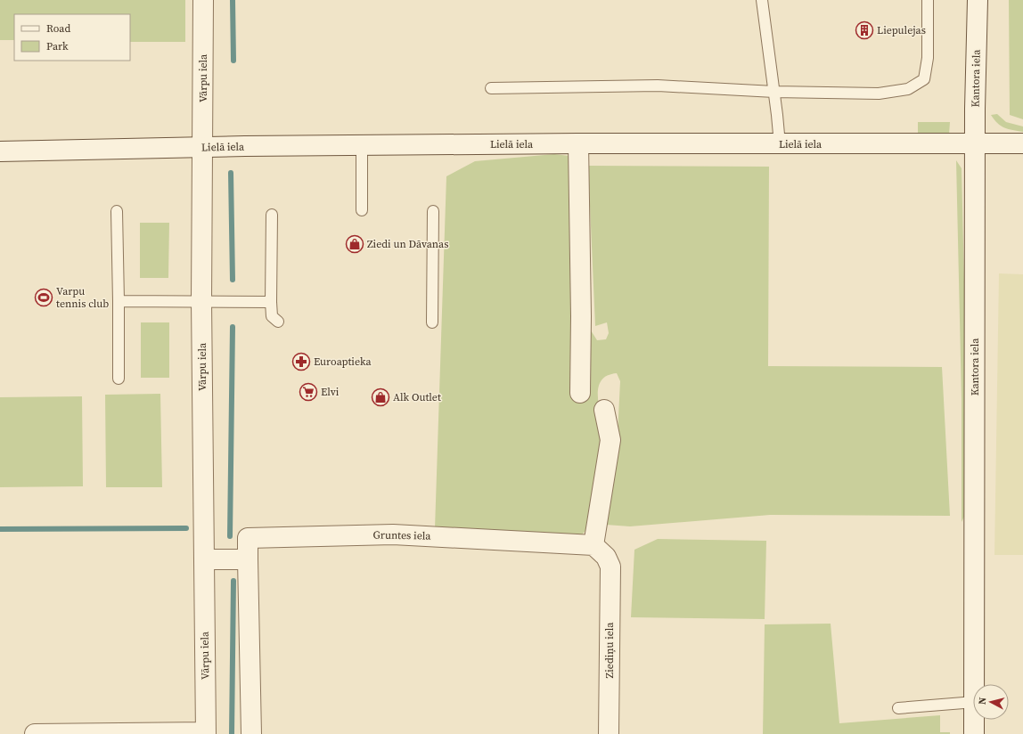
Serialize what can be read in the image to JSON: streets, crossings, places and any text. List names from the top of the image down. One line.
{"streets":{"street":["Vārpu iela","Kantora iela","Lielā iela","Gruntes iela","Ziediņu iela"]},"crossings":[["Vārpu iela","Lielā iela"],["Kantora iela","Lielā iela"],["Gruntes iela","Ziediņu iela"]],"places":{"building":["Liepulejas"],"shop":["Ziedi un Dāvanas","Alk Outlet"],"sports":["Varpu tennis club"],"pharmacy":["Euroaptieka"],"supermarket":["Elvi"]},"legend":["Road","Park"],"north":"left"}
